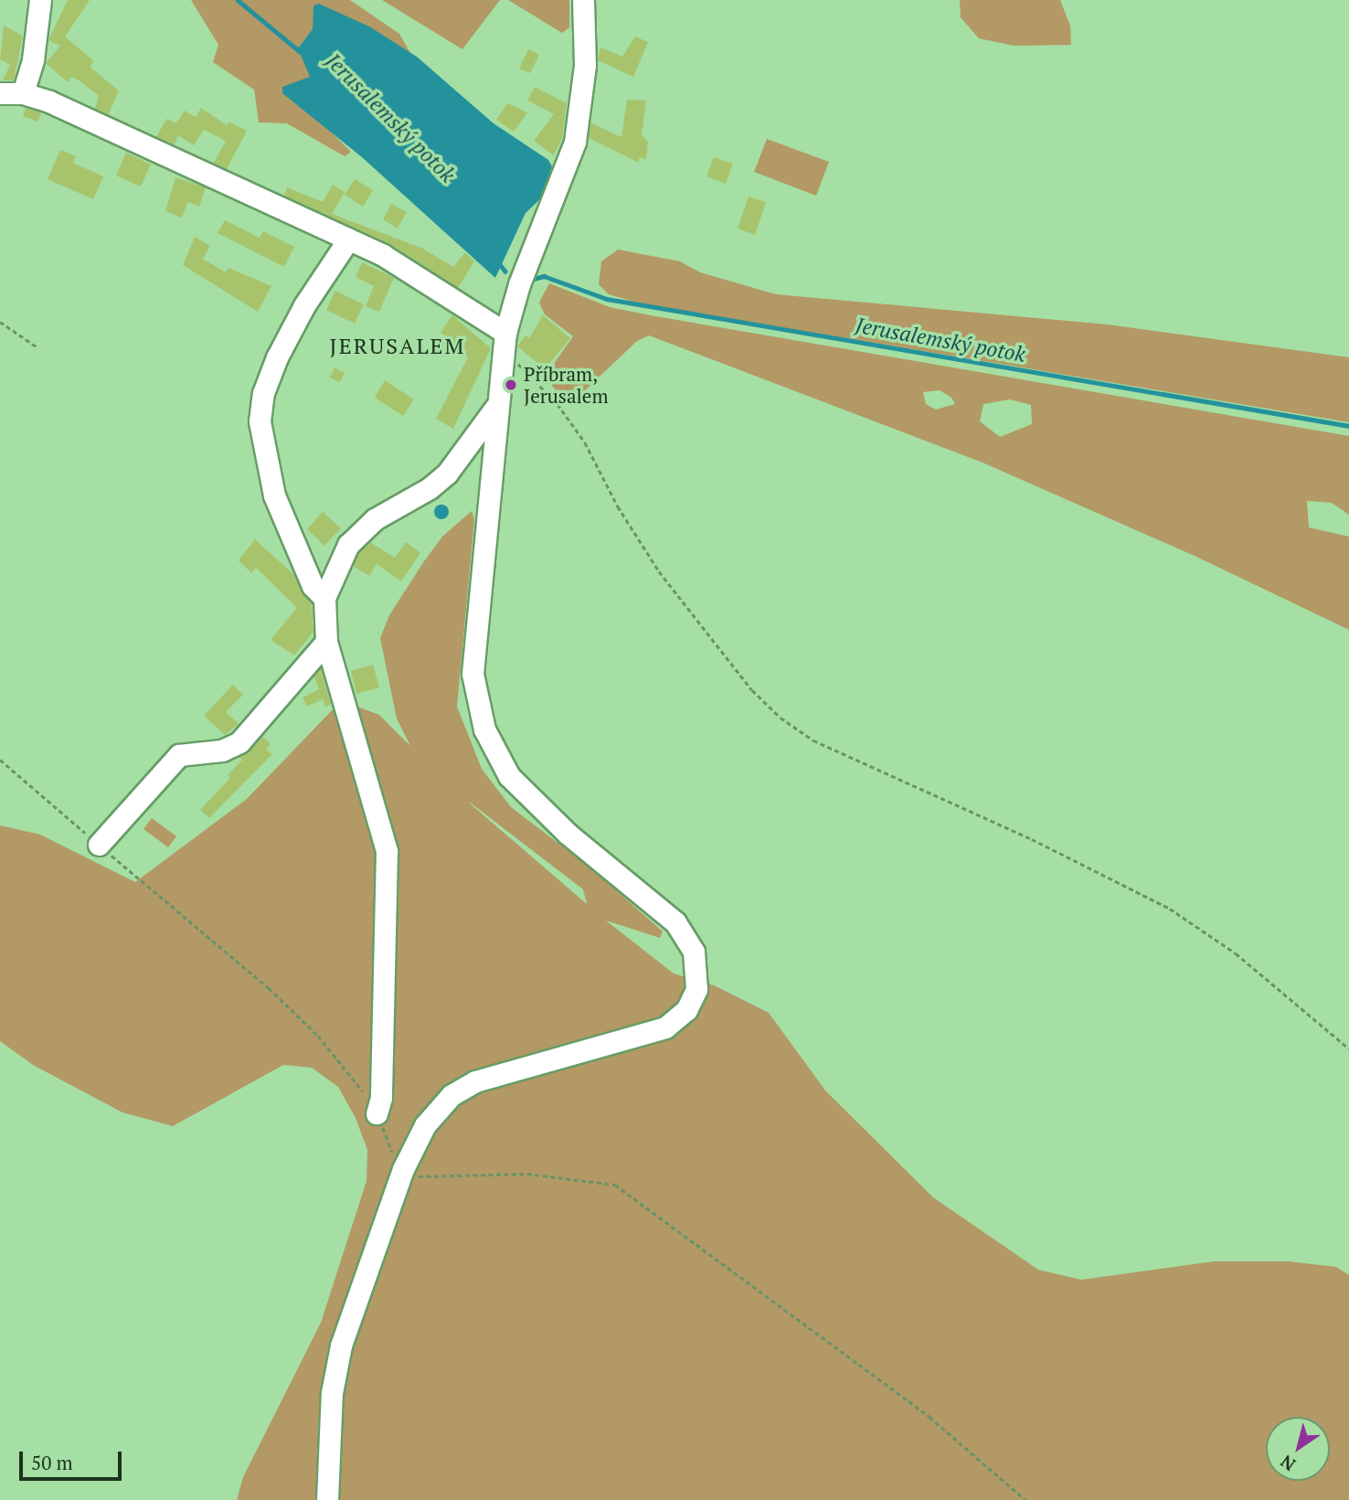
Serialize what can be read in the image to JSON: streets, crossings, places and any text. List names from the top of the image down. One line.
{"districts":["JERUSALEM"],"water":["Jerusalemský potok"],"places":["Příbram, Jerusalem"],"scale_bar":"50 m","north":"bottom left"}
